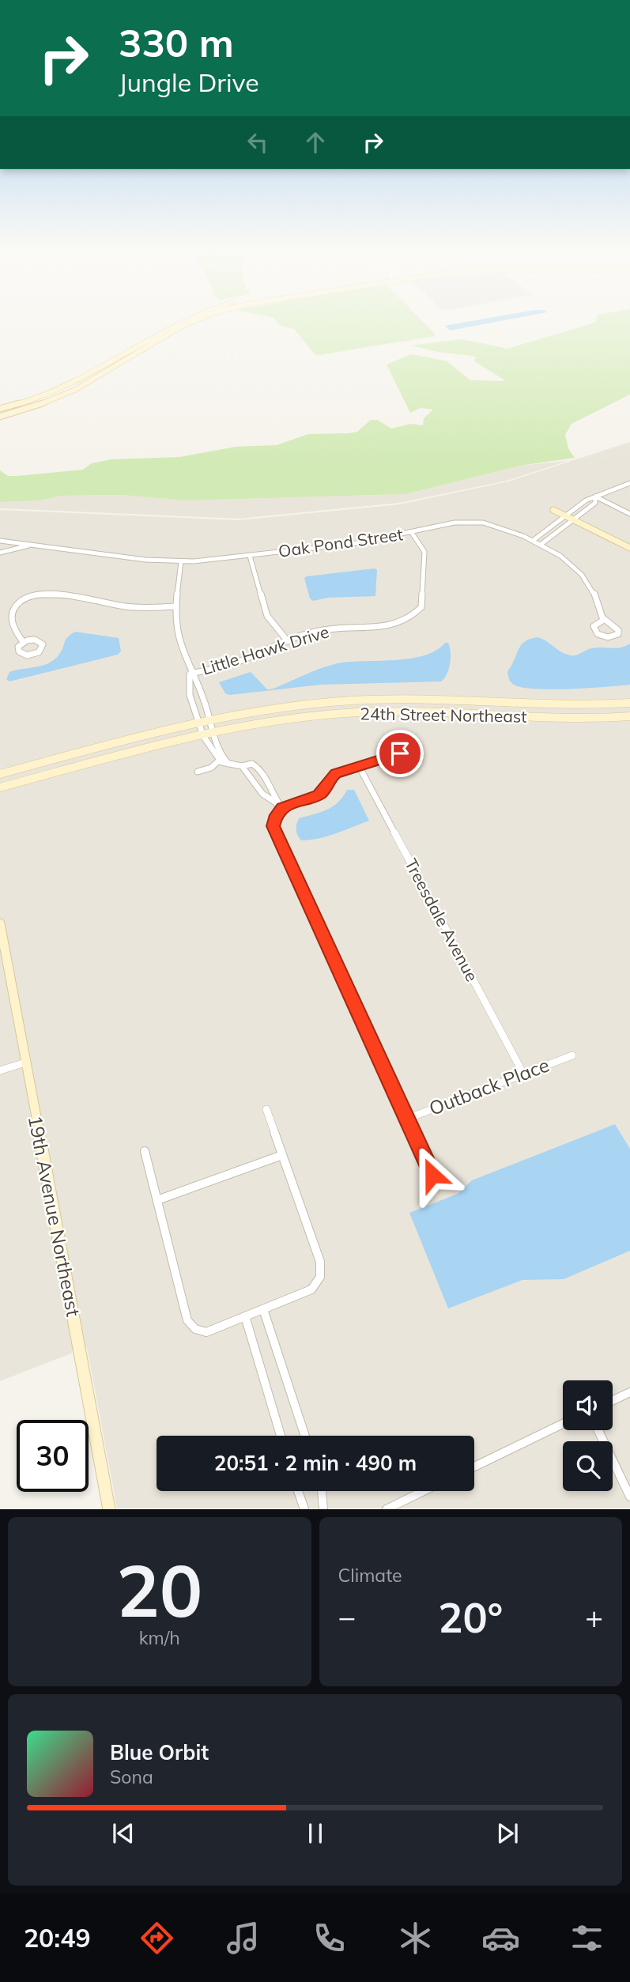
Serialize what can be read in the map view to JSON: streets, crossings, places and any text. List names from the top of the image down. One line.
{"streets":{"street":["Oak Pond Street","Little Hawk Drive","24th Street Northeast","Treesdale Avenue","Outback Place","19th Avenue Northeast"]},"crossings":[["Oak Pond Street","Little Hawk Drive"],["Treesdale Avenue","Outback Place"]],"page":{"turn":["330 m","Jungle Drive"],"limit":"30","trip":"20:51 · 2 min · 490 m","tile":[["20","km/h"],"Climate"],"heat":["−","20°","+"],"song":["Blue Orbit","Sona"],"tabs":"20:49"}}
